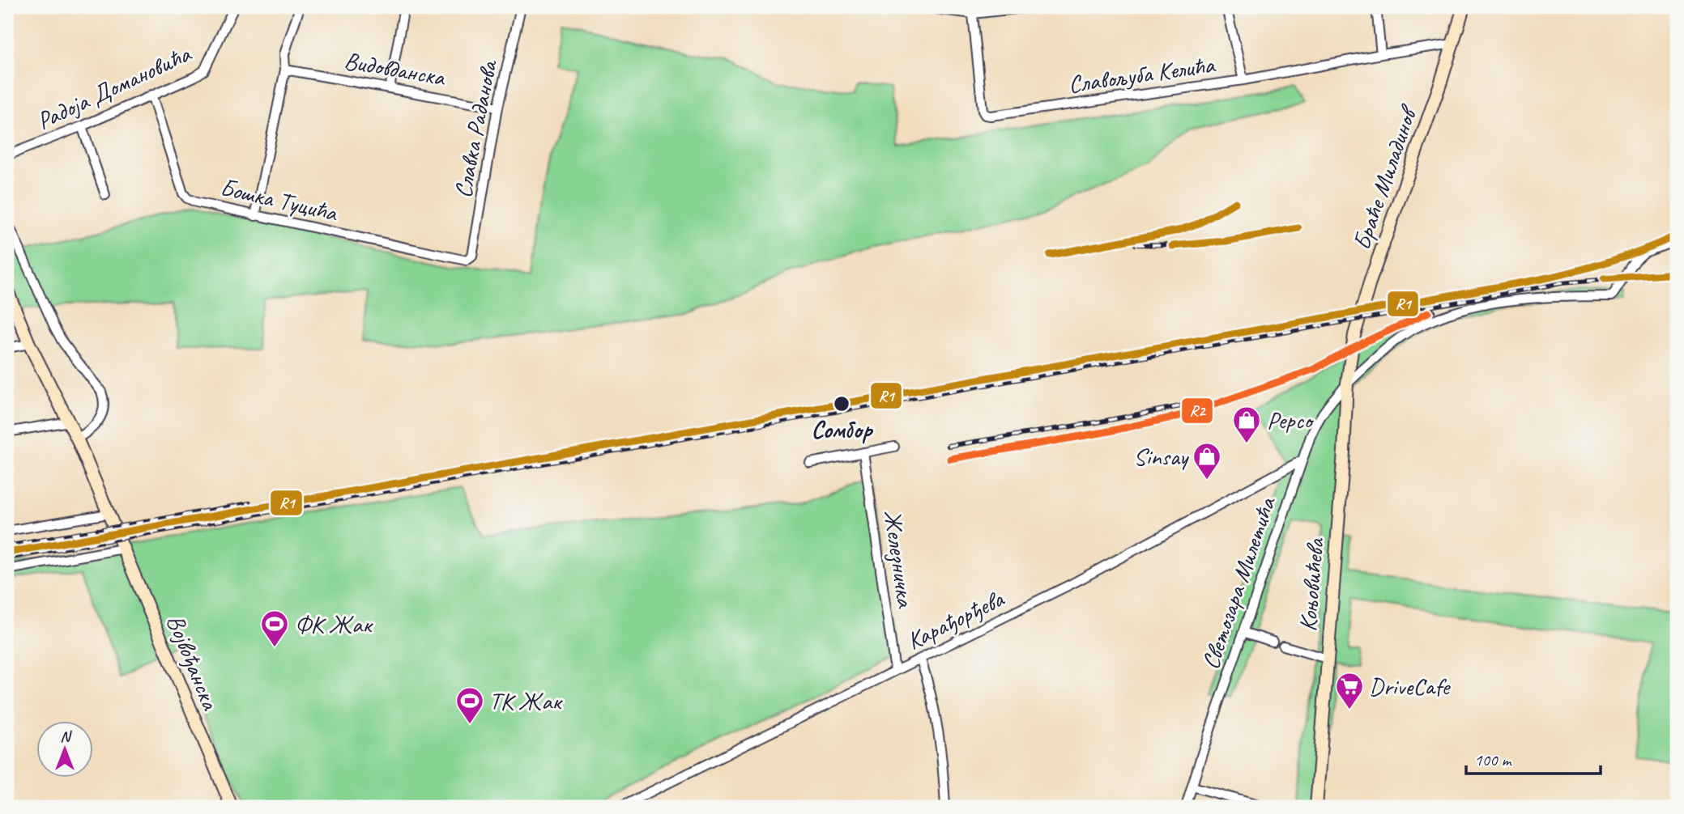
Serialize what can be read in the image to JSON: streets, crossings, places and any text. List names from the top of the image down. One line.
{"streets":{"main road":["Браће Миладинов","Коњовићева","Војвођанска"],"street":["Видовданска","Славољуба Келића","Радоја Домановића","Славка Раданова","Бошка Туцића","Железничка","Светозара Милетића","Карађорђева"]},"crossings":[["Видовданска","Славка Раданова"],["Славољуба Келића","Браће Миладинов"],["Радоја Домановића","Бошка Туцића"],["Славка Раданова","Бошка Туцића"],["Браће Миладинов","Коњовићева"],["Железничка","Карађорђева"],["Светозара Милетића","Коњовићева"],["Светозара Милетића","Карађорђева"]],"places":{"other":["Сомбор"],"shop":["Pepco","Sinsay"],"sports":["ФК Жак","ТК Жак"],"supermarket":["DriveCafe"]},"lines":["transit line R1","transit line R2"],"scale_bar":"100 m","north":"top"}
